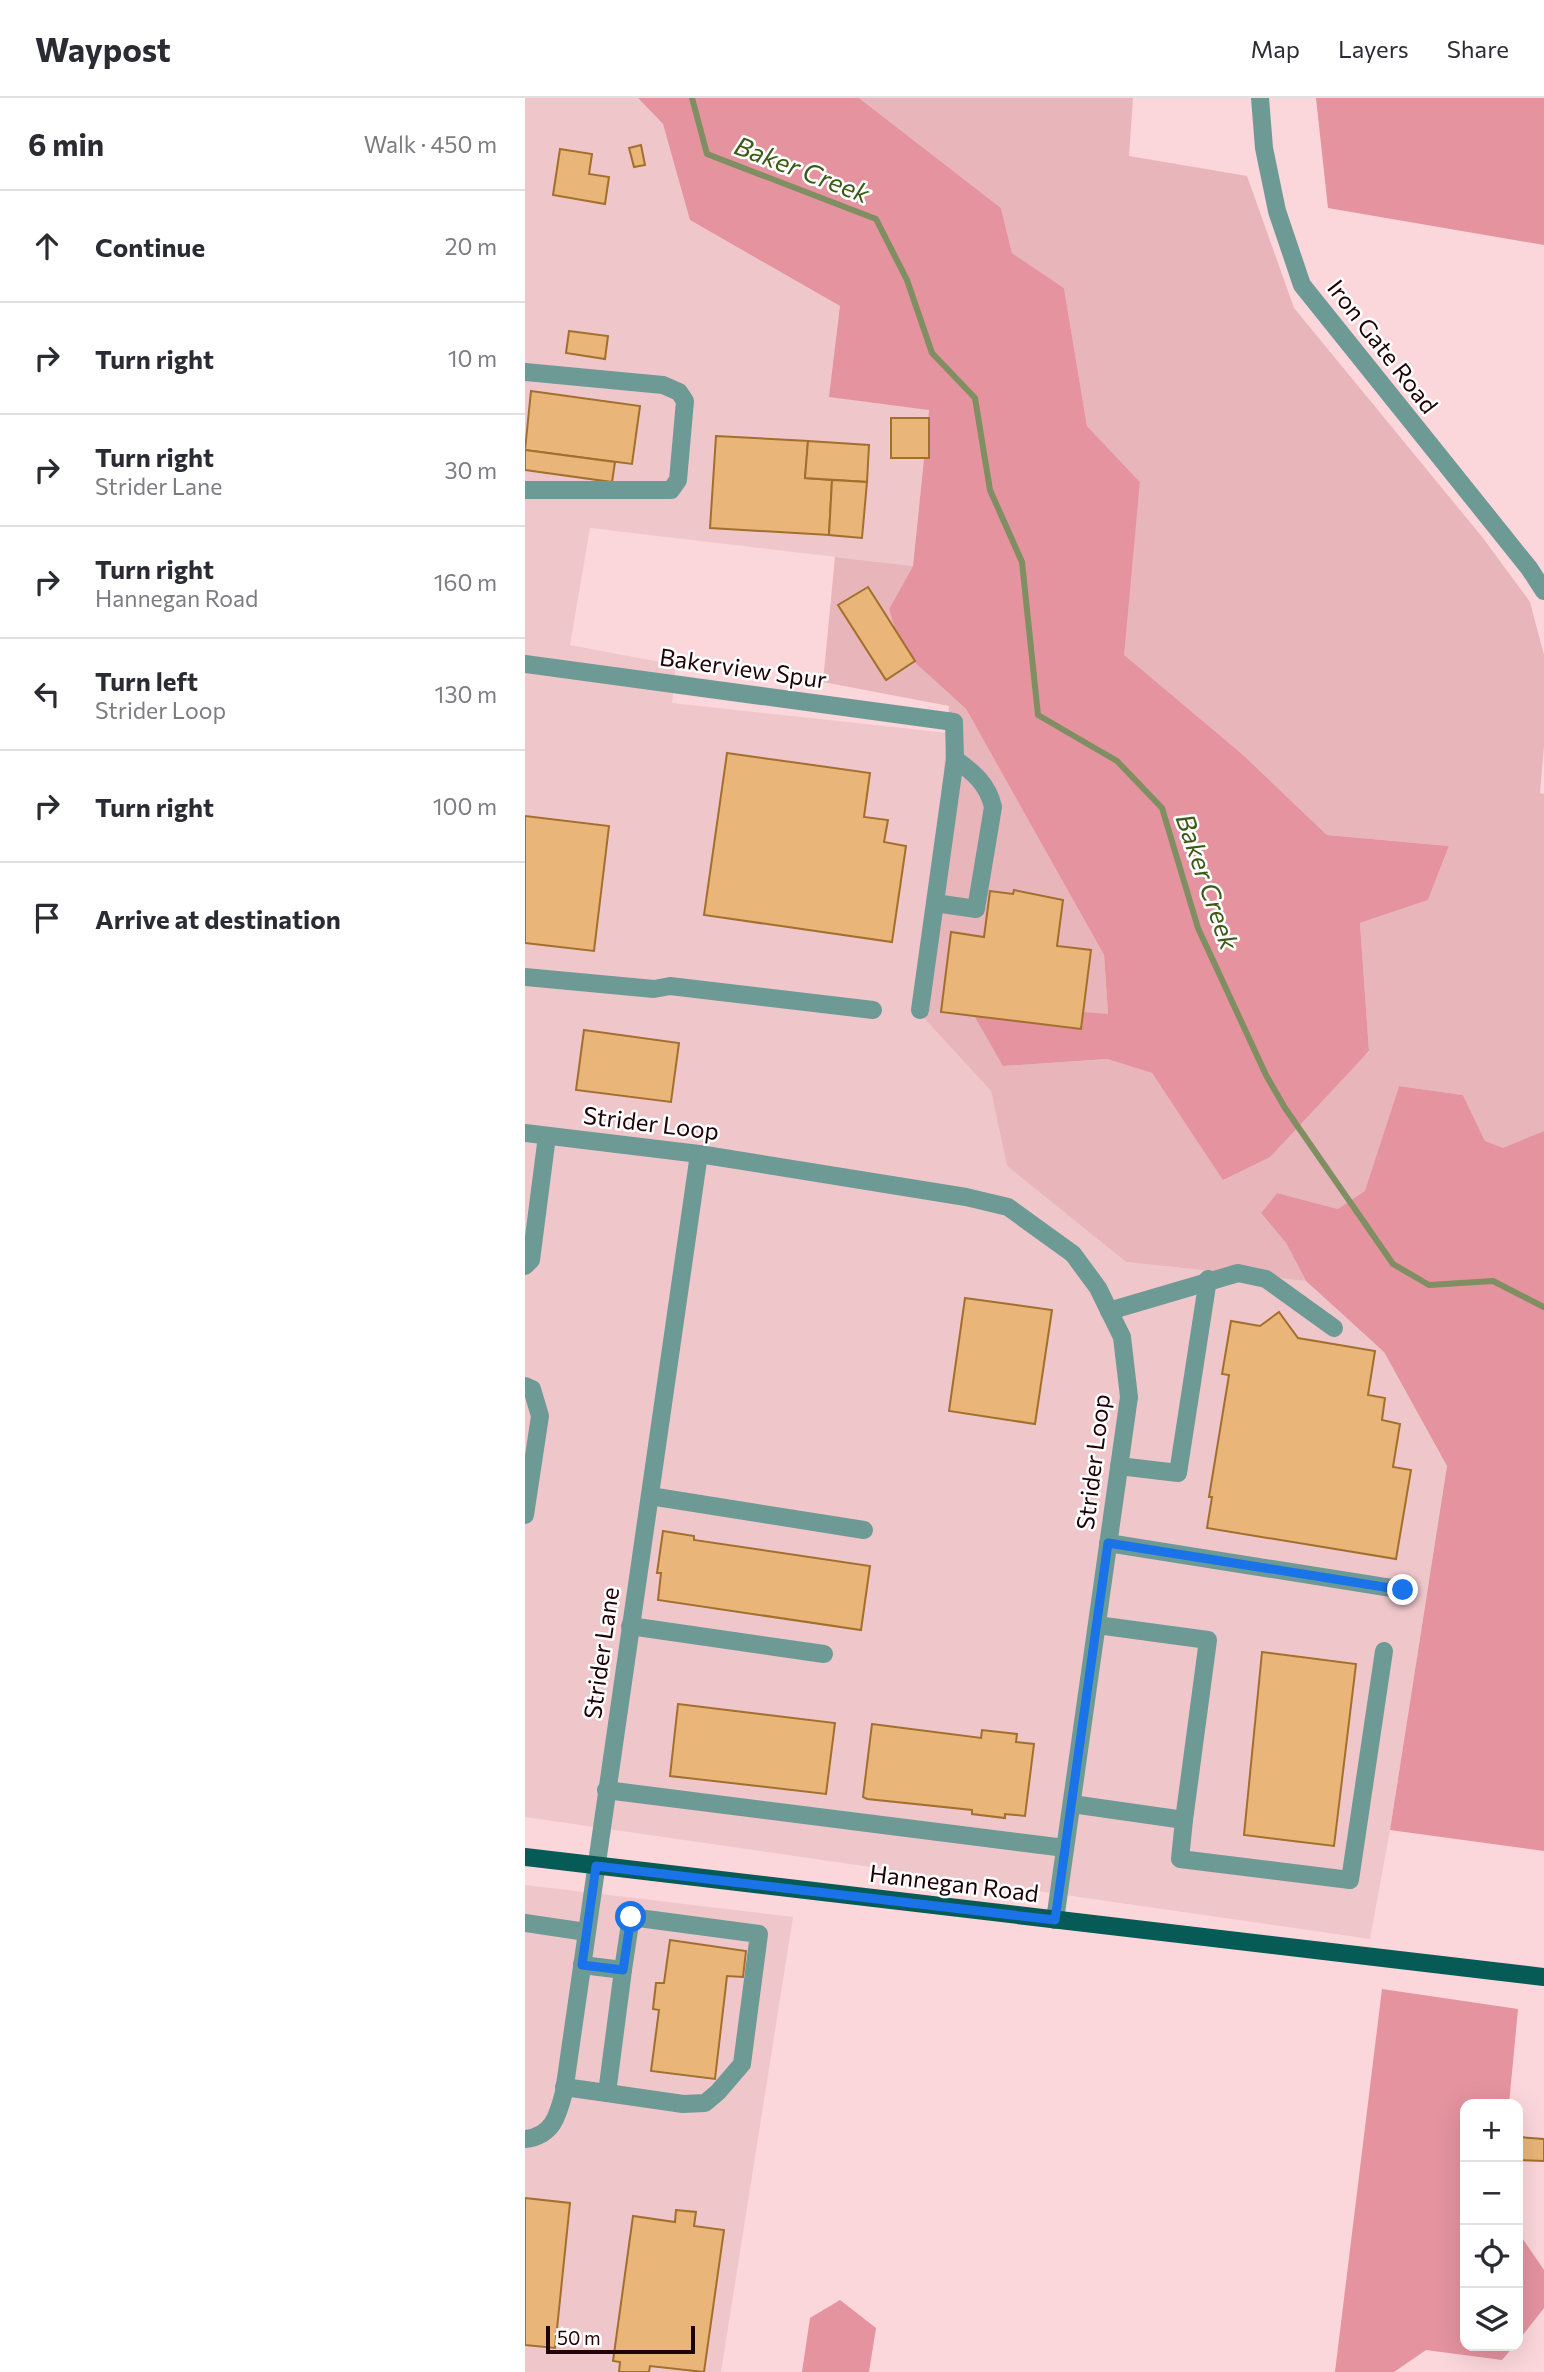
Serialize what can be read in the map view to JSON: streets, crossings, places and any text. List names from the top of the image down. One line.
{"streets":{"main road":["Hannegan Road"],"street":["Iron Gate Road","Bakerview Spur","Strider Loop","Strider Lane"]},"crossings":[["Strider Loop","Strider Lane"],["Strider Loop","Hannegan Road"],["Strider Lane","Hannegan Road"]],"water":["Baker Creek"],"scale_bar":"50 m","page":{"header":"Waypost","nav":["Map","Layers","Share"],"heading":["6 min","Walk · 450 m"],"list":[["Continue","20 m"],["Turn right","10 m"],["Turn right","Strider Lane","30 m"],["Turn right","Hannegan Road","160 m"],["Turn left","Strider Loop","130 m"],["Turn right","100 m"],"Arrive at destination"],"map_buttons":["+","−"],"scale":"50 m"}}
